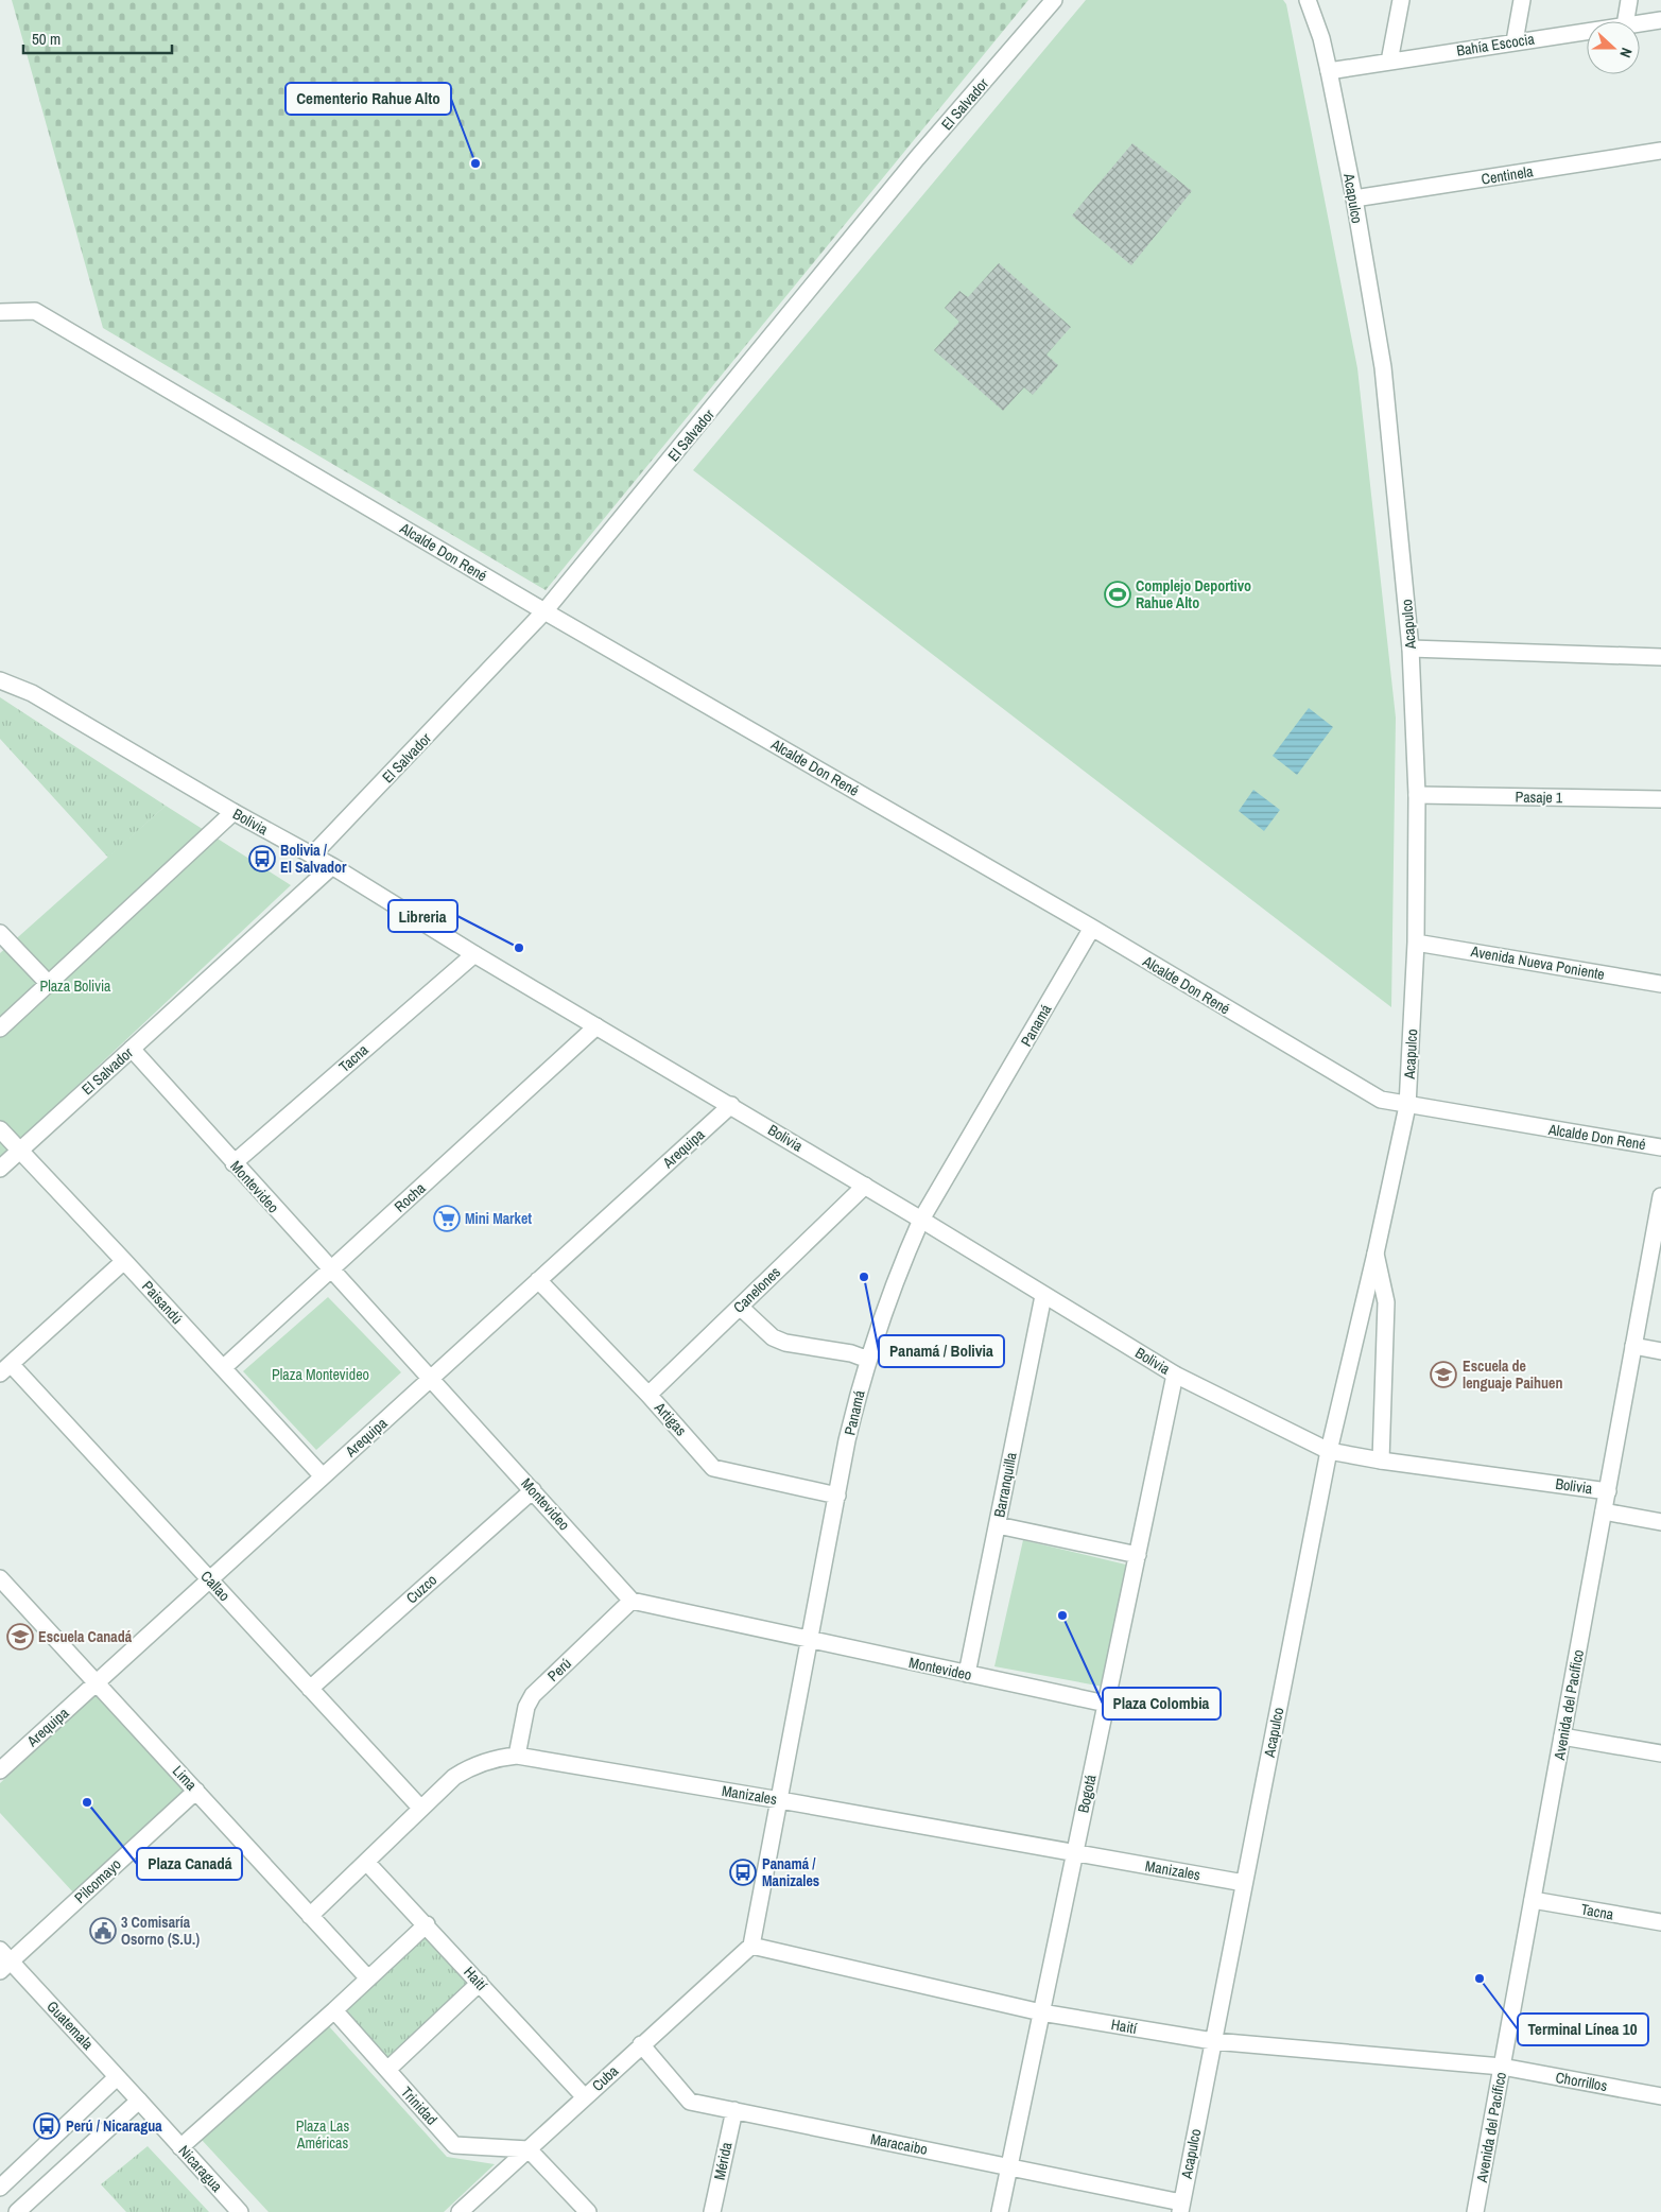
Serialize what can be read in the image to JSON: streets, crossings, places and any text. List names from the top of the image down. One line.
{"streets":{"street":["Bahía Escocia","El Salvador","Centinela","Acapulco","Alcalde Don René","Pasaje 1","Bolivia","Avenida Nueva Poniente","Panamá","Tacna","Arequipa","Montevideo","Rocha","Canelones","Paisandú","Artigas","Barranquilla","Callao","Cuzco","Perú","Avenida del Pacífico","Lima","Bogotá","Manizales","Pilcomayo","Haití","Guatemala","Cuba","Chorrillos","Trinidad","Maracaibo","Mérida","Nicaragua"]},"crossings":[["Bahía Escocia","Acapulco"],["El Salvador","Alcalde Don René"],["El Salvador","Bolivia"],["El Salvador","Montevideo"],["El Salvador","Paisandú"],["Centinela","Acapulco"],["Acapulco","Alcalde Don René"],["Acapulco","Pasaje 1"],["Acapulco","Bolivia"],["Acapulco","Avenida Nueva Poniente"],["Acapulco","Manizales"],["Acapulco","Haití"],["Acapulco","Maracaibo"],["Alcalde Don René","Panamá"],["Bolivia","Panamá"],["Bolivia","Tacna"],["Bolivia","Arequipa"],["Bolivia","Rocha"],["Bolivia","Canelones"],["Bolivia","Barranquilla"],["Bolivia","Avenida del Pacífico"],["Bolivia","Bogotá"],["Panamá","Montevideo"],["Panamá","Artigas"],["Panamá","Manizales"],["Panamá","Haití"],["Panamá","Cuba"],["Tacna","Montevideo"],["Tacna","Avenida del Pacífico"],["Arequipa","Montevideo"],["Arequipa","Paisandú"],["Arequipa","Artigas"],["Arequipa","Callao"],["Arequipa","Lima"],["Montevideo","Rocha"],["Montevideo","Barranquilla"],["Montevideo","Cuzco"],["Montevideo","Perú"],["Montevideo","Bogotá"],["Rocha","Paisandú"],["Canelones","Artigas"],["Callao","Cuzco"],["Callao","Manizales"],["Perú","Manizales"],["Avenida del Pacífico","Haití"],["Avenida del Pacífico","Chorrillos"],["Lima","Manizales"],["Lima","Pilcomayo"],["Bogotá","Manizales"],["Bogotá","Haití"],["Bogotá","Maracaibo"],["Manizales","Haití"],["Pilcomayo","Guatemala"],["Haití","Cuba"],["Haití","Chorrillos"],["Guatemala","Nicaragua"],["Cuba","Trinidad"],["Cuba","Maracaibo"],["Maracaibo","Mérida"]],"parks":["Plaza Bolivia","Plaza Montevideo","Plaza Las Américas"],"places":{"other":["Cementerio Rahue Alto","Libreria","Panamá / Bolivia","Plaza Colombia","Plaza Canadá","Terminal Línea 10"],"sports":["Complejo Deportivo Rahue Alto"],"bus stop":["Bolivia / El Salvador","Panamá / Manizales","Perú / Nicaragua"],"supermarket":["Mini Market"],"school or university":["Escuela de lenguaje Paihuen","Escuela Canadá"],"public building":["3 Comisaría Osorno (S.U.)"]},"scale_bar":"50 m","north":"right"}
